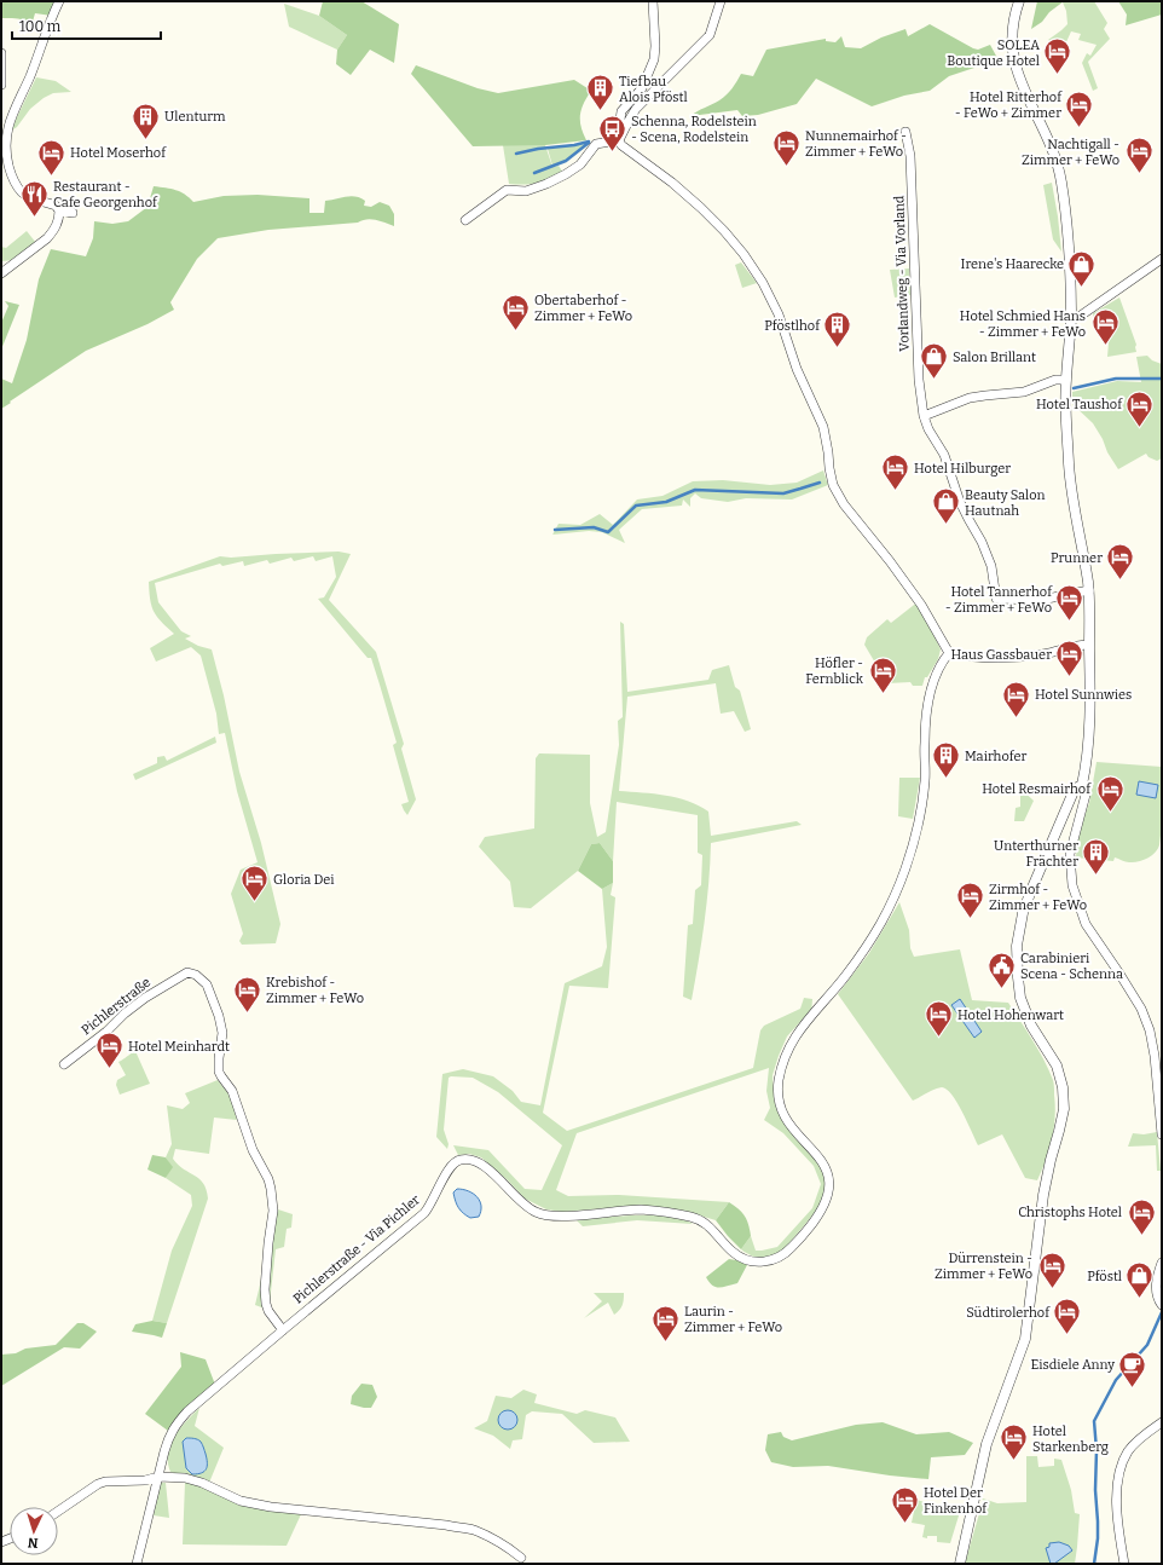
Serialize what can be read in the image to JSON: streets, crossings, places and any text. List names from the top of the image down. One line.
{"streets":{"street":["Vorlandweg - Via Vorland","Pichlerstraße","Pichlerstraße - Via Pichler"]},"crossings":[["Pichlerstraße","Pichlerstraße - Via Pichler"]],"places":{"hotel":["SOLEA Boutique Hotel","Hotel Ritterhof - FeWo + Zimmer","Nunnemairhof - Zimmer + FeWo","Nachtigall - Zimmer + FeWo","Hotel Moserhof","Obertaberhof - Zimmer + FeWo","Hotel Schmied Hans - Zimmer + FeWo","Hotel Taushof","Hotel Hilburger","Prunner","Hotel Tannerhof - Zimmer + FeWo","Haus Gassbauer","Höfler - Fernblick","Hotel Sunnwies","Hotel Resmairhof","Gloria Dei","Zirmhof - Zimmer + FeWo","Krebishof - Zimmer + FeWo","Hotel Hohenwart","Hotel Meinhardt","Christophs Hotel","Dürrenstein - Zimmer + FeWo","Südtirolerhof","Laurin - Zimmer + FeWo","Hotel Starkenberg","Hotel Der Finkenhof"],"building":["Tiefbau Alois Pföstl","Ulenturm","Pföstlhof","Mairhofer","Unterthurner Frächter"],"bus stop":["Schenna, Rodelstein - Scena, Rodelstein"],"restaurant":["Restaurant - Cafe Georgenhof"],"shop":["Irene's Haarecke","Salon Brillant","Beauty Salon Hautnah","Pföstl"],"public building":["Carabinieri Scena - Schenna"],"cafe":["Eisdiele Anny"]},"scale_bar":"100 m","north":"bottom"}
